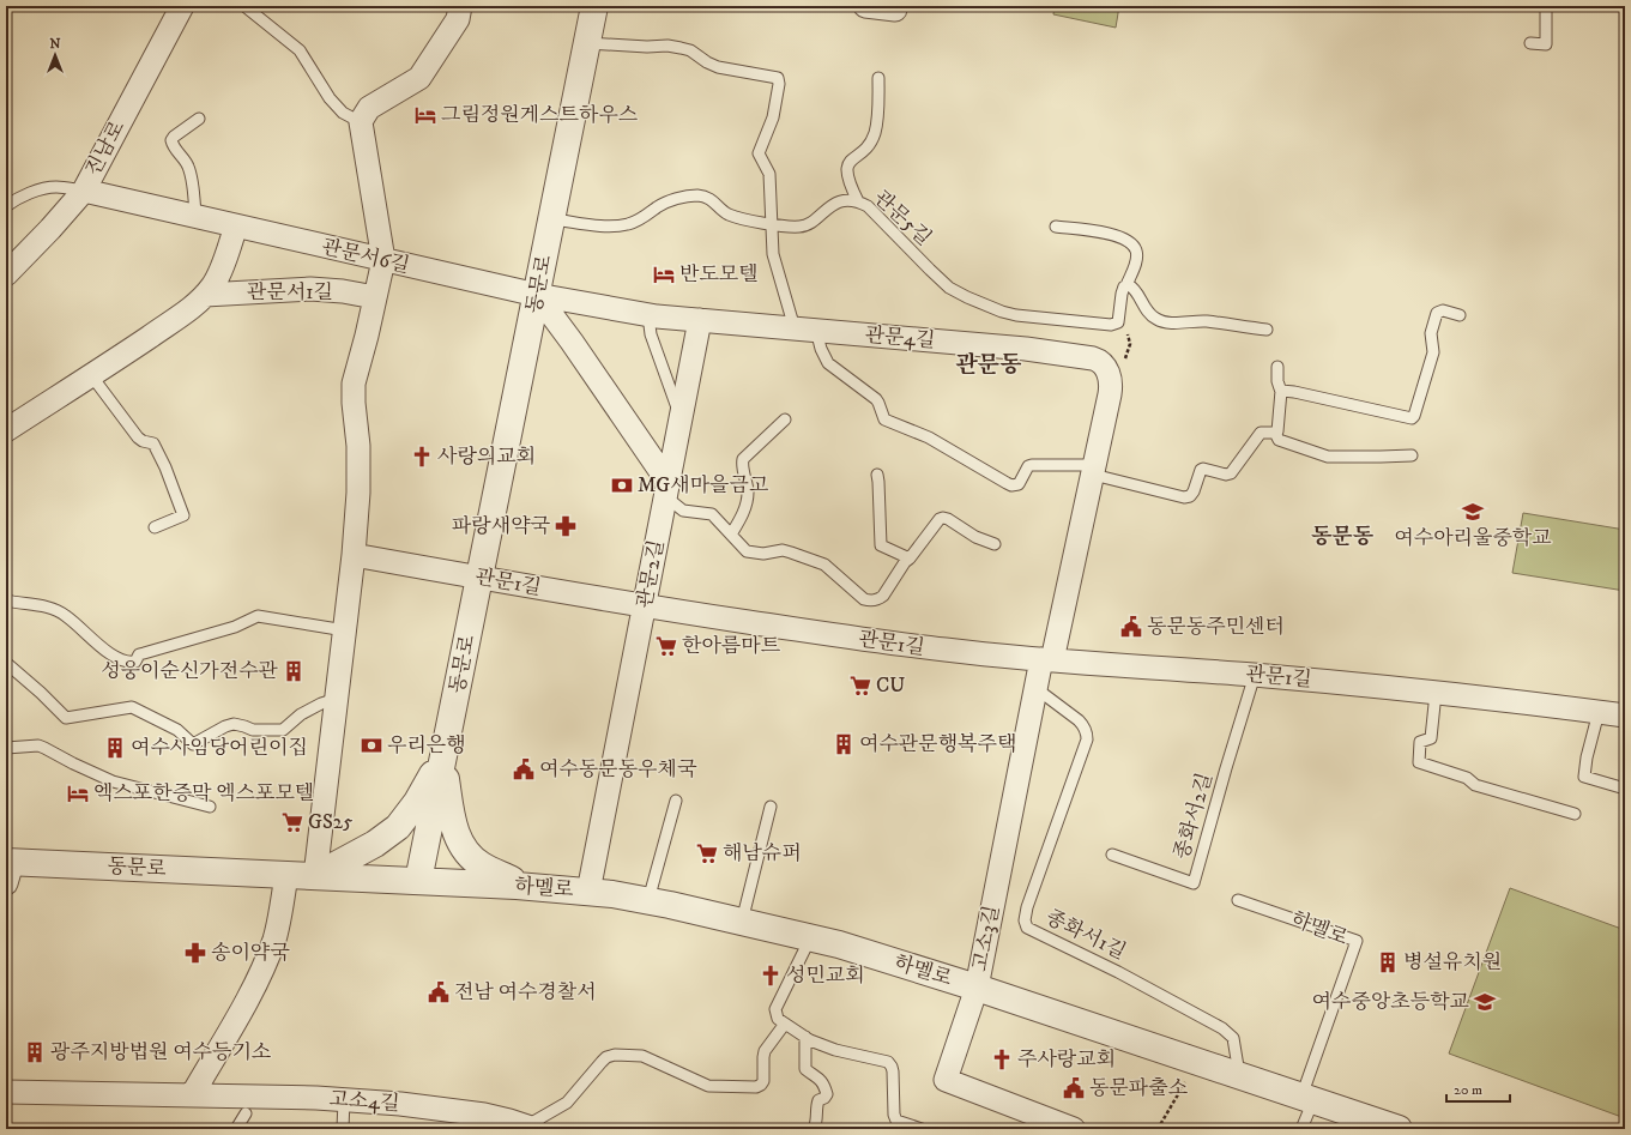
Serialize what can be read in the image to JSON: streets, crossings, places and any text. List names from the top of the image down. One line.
{"streets":{"street":["진남로","관문서6길","동문로","관문서1길","관문4길","관문2길","관문1길","하멜로","고소3길","고소4길"],"lane":["관문5길","종화서2길","종화서1길"]},"crossings":[["진남로","관문서6길"],["관문5길","동문로"],["관문서6길","동문로"],["관문서6길","관문4길"],["동문로","관문4길"],["동문로","관문1길"],["동문로","하멜로"],["관문4길","관문2길"],["관문4길","관문1길"],["관문4길","고소3길"],["관문2길","관문1길"],["관문2길","하멜로"],["관문1길","종화서2길"],["관문1길","고소3길"],["하멜로","종화서1길"],["하멜로","고소3길"],["종화서1길","고소3길"]],"districts":["관문동","동문동"],"places":{"hotel":["그림정원게스트하우스","반도모텔","엑스포한증막 엑스포모텔"],"church":["사랑의교회","성민교회","주사랑교회"],"bank":["MG새마을금고","우리은행"],"school or university":["여수아리울중학교","여수중앙초등학교"],"pharmacy":["파랑새약국","송이약국"],"public building":["동문동주민센터","여수동문동우체국","전남 여수경찰서","동문파출소"],"supermarket":["한아름마트","CU","GS25","해남슈퍼"],"building":["성웅이순신가전수관","여수관문행복주택","여수사임당어린이집","병설유치원","광주지방법원 여수등기소"]},"scale_bar":"20 m","north":"top"}
